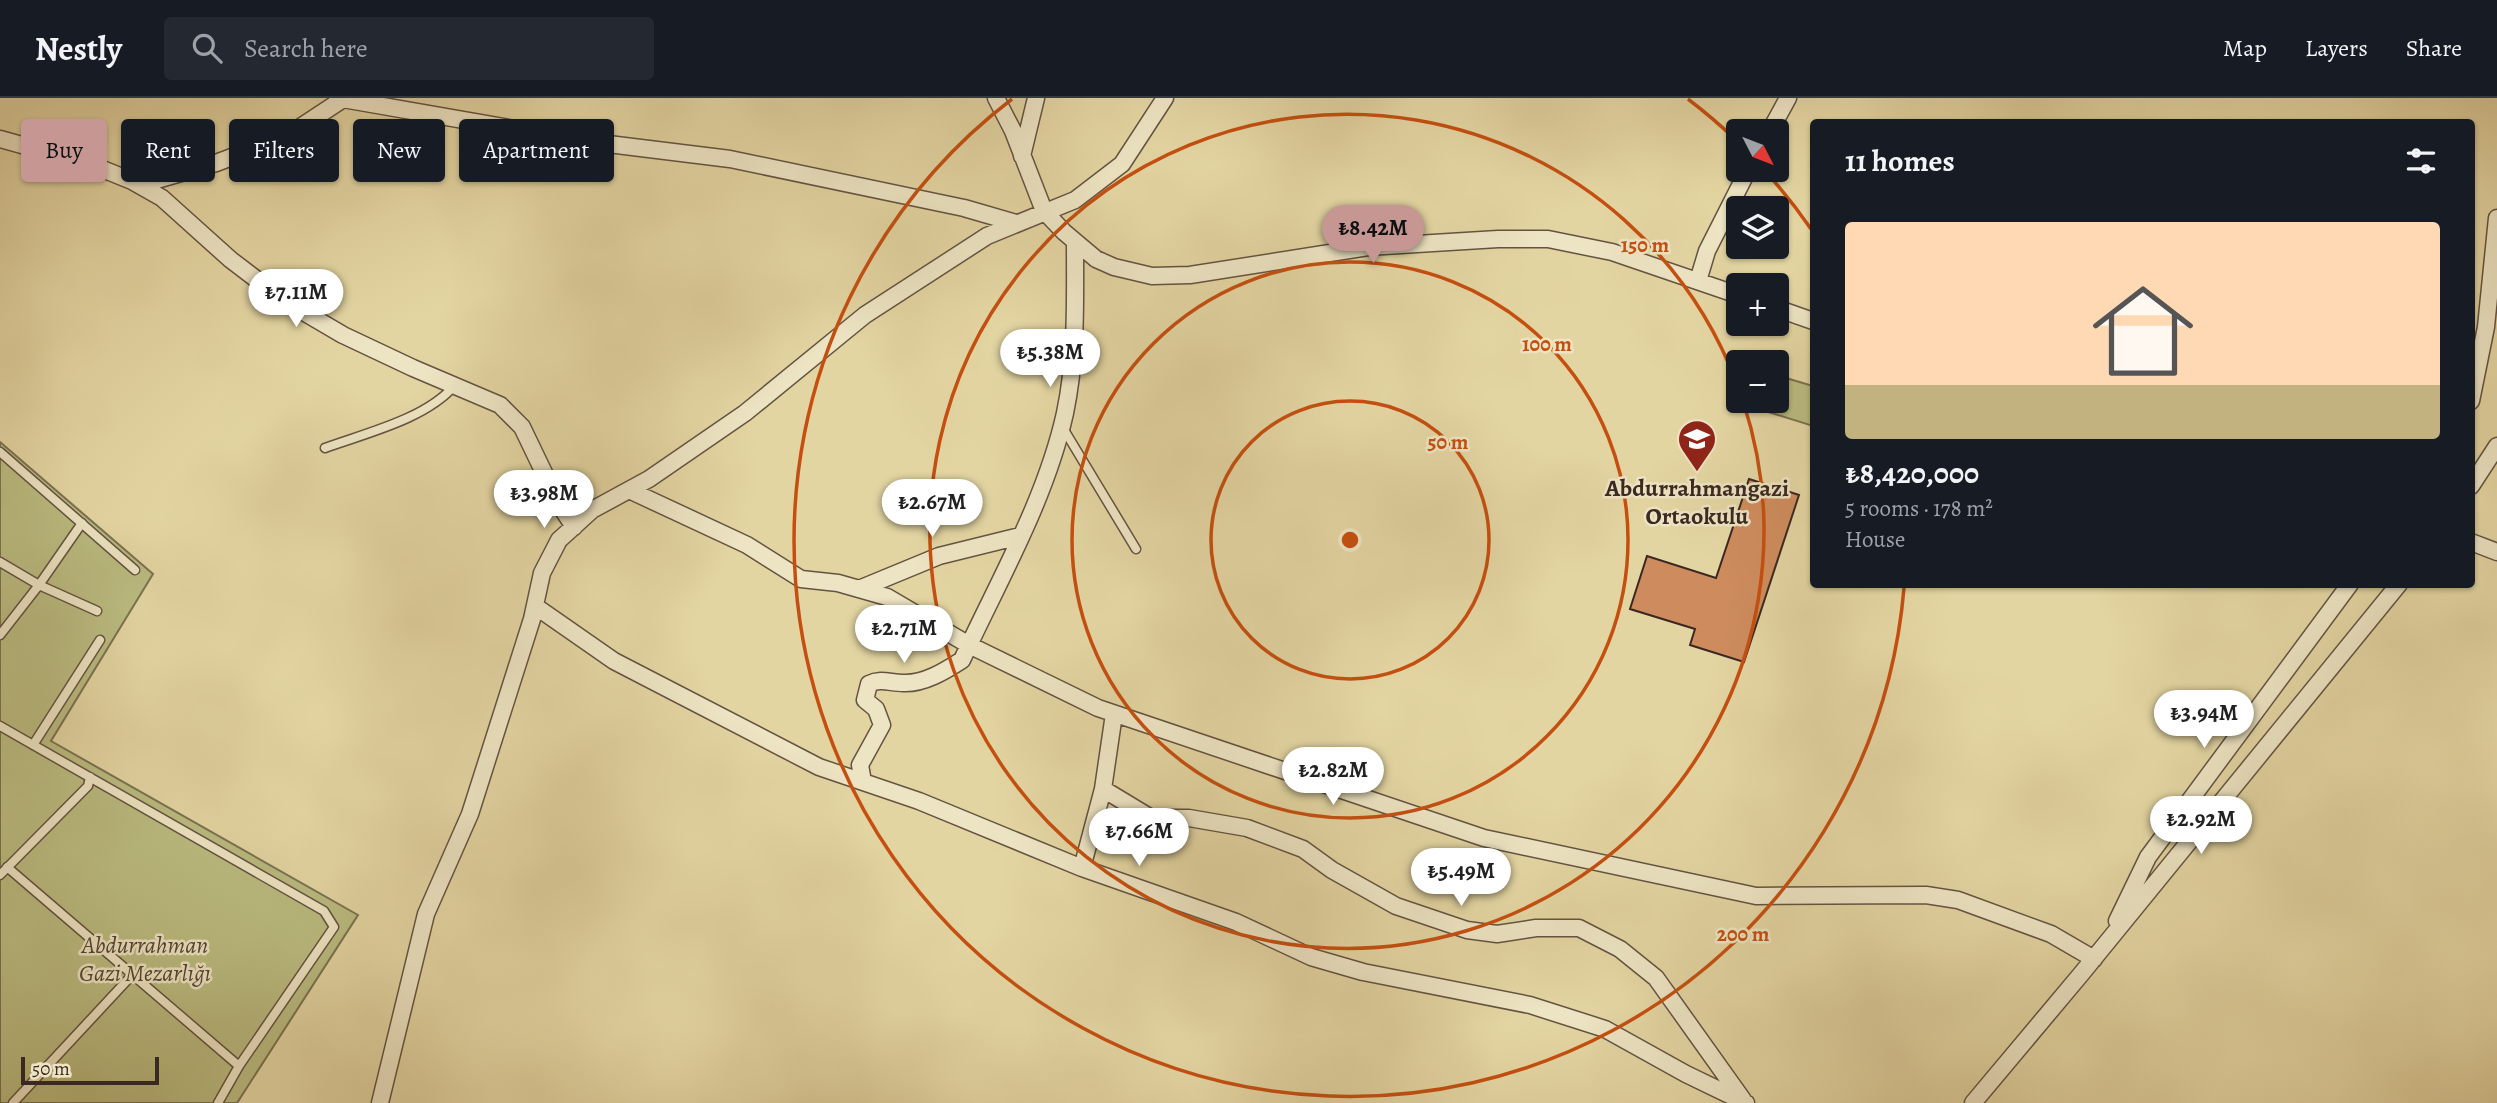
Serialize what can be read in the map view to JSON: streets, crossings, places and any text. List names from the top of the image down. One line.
{"parks":["Abdurrahman Gazi Mezarlığı"],"places":{"school or university":["Abdurrahmangazi Ortaokulu"]},"scale_bar":"50 m","north":"bottom right","page":{"header":"Nestly","search":"Search here","nav":["Map","Layers","Share"],"map_buttons":["+","−"],"chip":["Buy","Rent","Filters","New","Apartment"],"heading":"11 homes","list":[{"name":"₺8,420,000","note":"5 rooms · 178 m² · House"}],"price":["₺8.42M","₺7.11M","₺5.38M","₺3.98M","₺2.67M","₺2.71M","₺3.94M","₺2.82M","₺2.92M","₺7.66M","₺5.49M"],"scale":"50 m"},"rings":["150 m","100 m","50 m","200 m"]}
